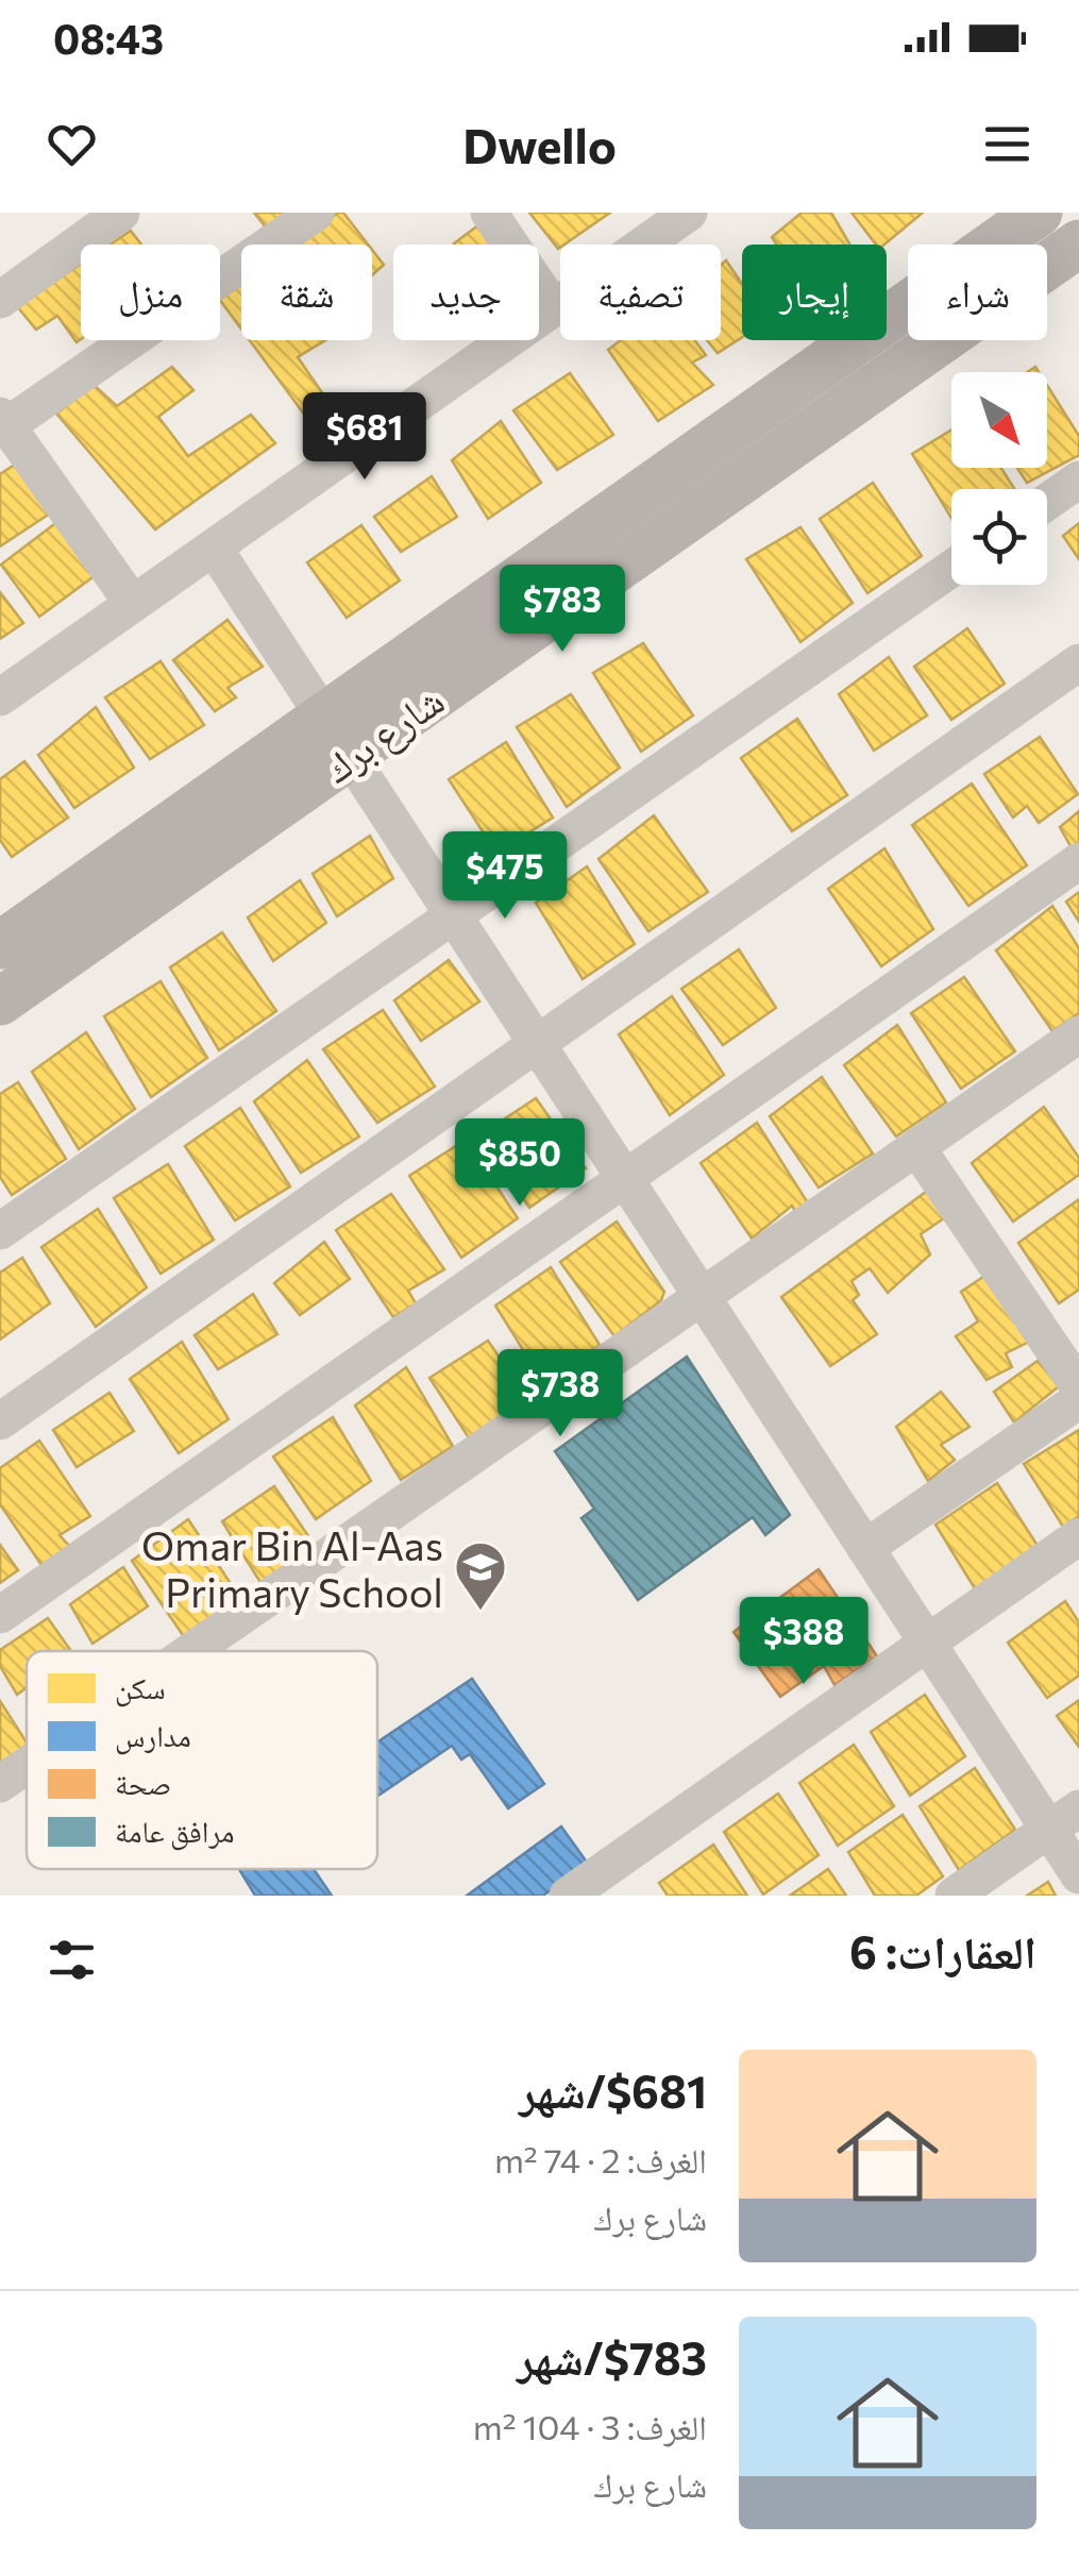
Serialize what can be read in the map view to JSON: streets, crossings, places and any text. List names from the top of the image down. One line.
{"streets":{"main road":["شارع برك"]},"places":{"school or university":["Omar Bin Al-Aas Primary School"]},"legend":["سكن","مدارس","صحة","مرافق عامة"],"north":"bottom right","page":{"status":"08:43","header":"Dwello","chip":["شراء","إيجار","تصفية","جديد","شقة","منزل"],"price":["$681","$783","$475","$850","$738","$388"],"heading":"العقارات: 6","list":[{"name":"$681/شهر","note":"الغرف: 2 · 74 m² · شارع برك"},{"name":"$783/شهر","note":"الغرف: 3 · 104 m² · شارع برك"}]}}
